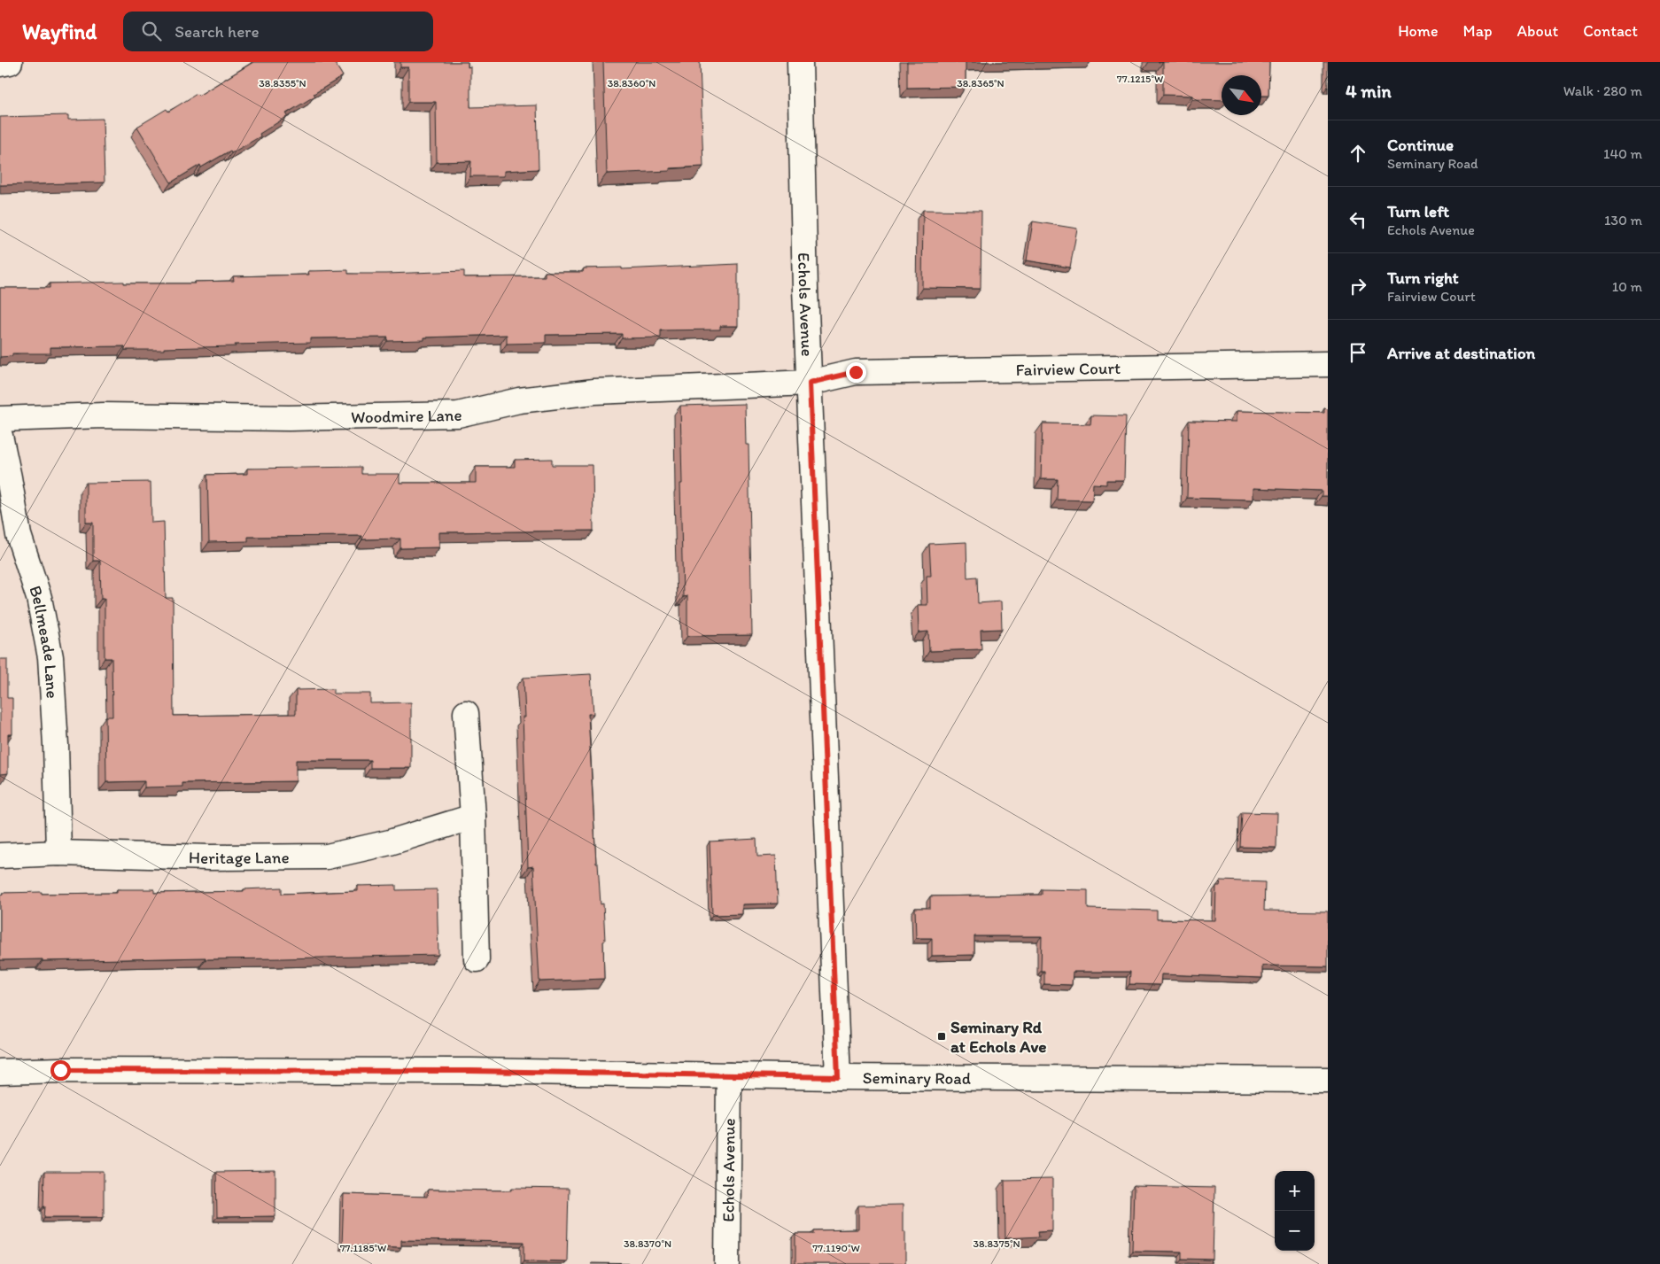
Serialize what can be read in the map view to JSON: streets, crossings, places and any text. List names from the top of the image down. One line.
{"streets":{"street":["Echols Avenue","Fairview Court","Woodmire Lane","Bellmeade Lane","Heritage Lane","Seminary Road"]},"crossings":[["Echols Avenue","Fairview Court"],["Echols Avenue","Woodmire Lane"],["Echols Avenue","Seminary Road"],["Fairview Court","Woodmire Lane"],["Bellmeade Lane","Heritage Lane"]],"places":{"transit":["Seminary Rd at Echols Ave"]},"north":"bottom right","page":{"header":"Wayfind","search":"Search here","nav":["Home","Map","About","Contact"],"heading":["4 min","Walk · 280 m"],"list":[["Continue","Seminary Road","140 m"],["Turn left","Echols Avenue","130 m"],["Turn right","Fairview Court","10 m"],"Arrive at destination"],"map_buttons":["+","−"]},"coordinates":["77.1215°W","38.8355°N","38.8360°N","38.8365°N","38.8370°N","38.8375°N","77.1185°W","77.1190°W"]}
